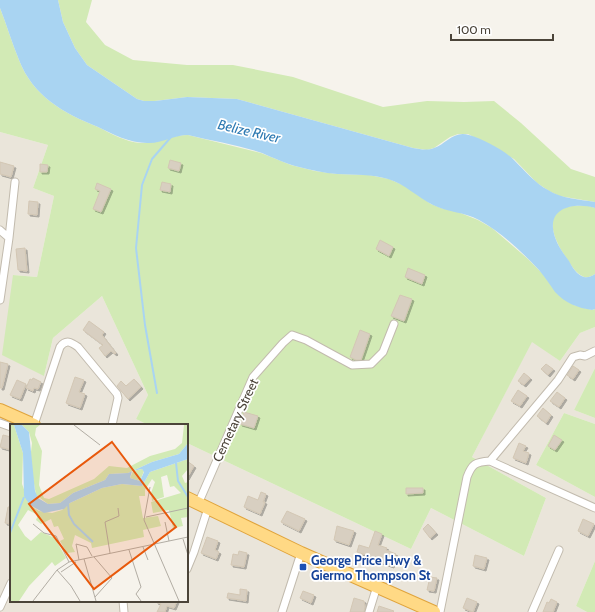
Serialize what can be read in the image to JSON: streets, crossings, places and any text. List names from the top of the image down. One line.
{"streets":{"street":["Cemetary Street"]},"water":["Belize River"],"places":{"transit":["George Price Hwy & Giermo Thompson St"]},"scale_bar":"100 m"}
